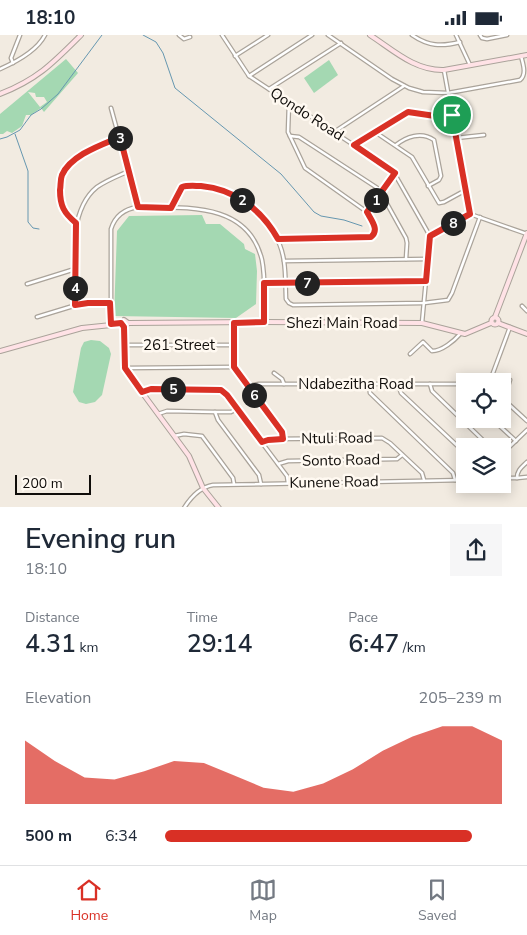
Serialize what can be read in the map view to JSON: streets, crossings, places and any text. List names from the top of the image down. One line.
{"streets":{"street":["Qondo Road","Shezi Main Road","261 Street","Ndabezitha Road","Ntuli Road","Sonto Road","Kunene Road"]},"crossings":[["Ntuli Road","Sonto Road"],["Ntuli Road","Kunene Road"]],"scale_bar":"200 m","page":{"status":"18:10","pins":["3","1","2","8","7","4","5","6"],"scale":"200 m","heading":["Evening run","18:10"],"stats":[["Distance","4.31 km"],["Time","29:14"],["Pace","6:47 /km"]],"chart":["Elevation","205–239 m"],"list":[{"name":"500 m","note":"6:34"}],"tabs":["Home","Map","Saved"]}}
